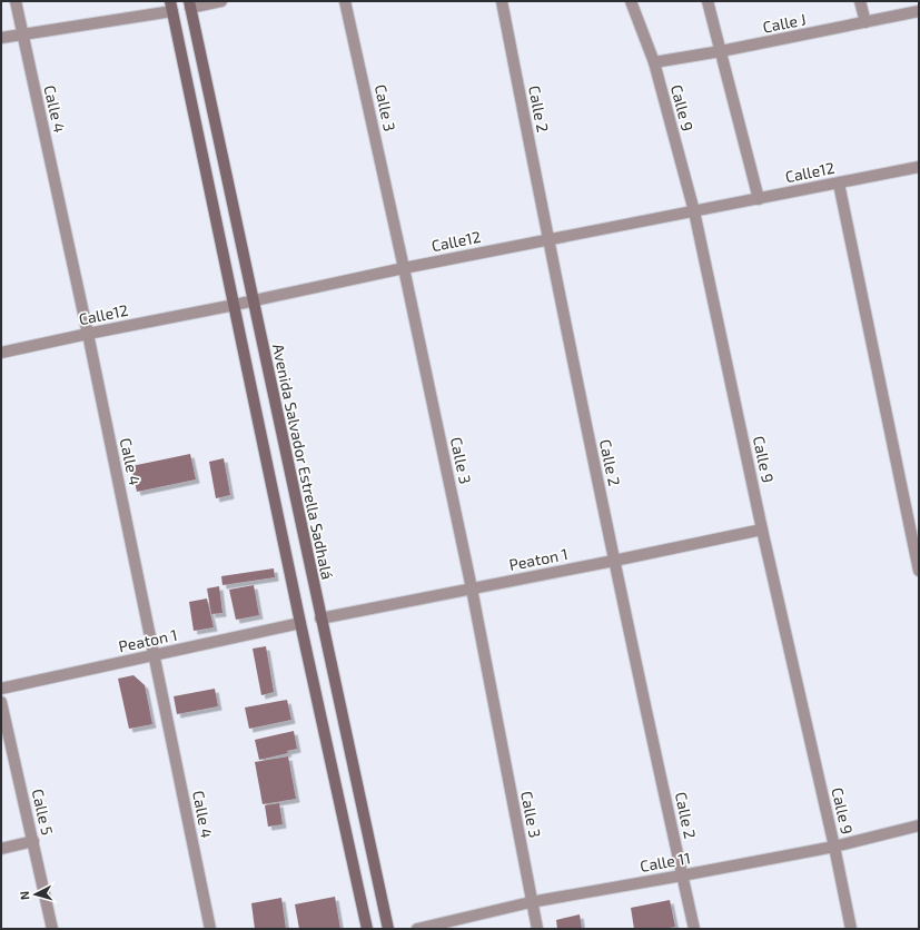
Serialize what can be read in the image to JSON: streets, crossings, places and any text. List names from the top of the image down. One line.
{"streets":{"main road":["Avenida Salvador Estrella Sadhalá"],"street":["Calle J","Calle 3","Calle 9","Calle 4","Calle 2","Calle12","Peaton 1","Calle 5","Calle 11"]},"crossings":[["Calle J","Calle 9"],["Calle 3","Calle12"],["Calle 3","Peaton 1"],["Calle 3","Calle 11"],["Calle 9","Calle12"],["Calle 9","Peaton 1"],["Calle 9","Calle 11"],["Calle 4","Calle12"],["Calle 4","Peaton 1"],["Calle 2","Calle12"],["Calle 2","Peaton 1"],["Calle 2","Calle 11"],["Calle12","Avenida Salvador Estrella Sadhalá"],["Avenida Salvador Estrella Sadhalá","Peaton 1"]],"north":"left"}
